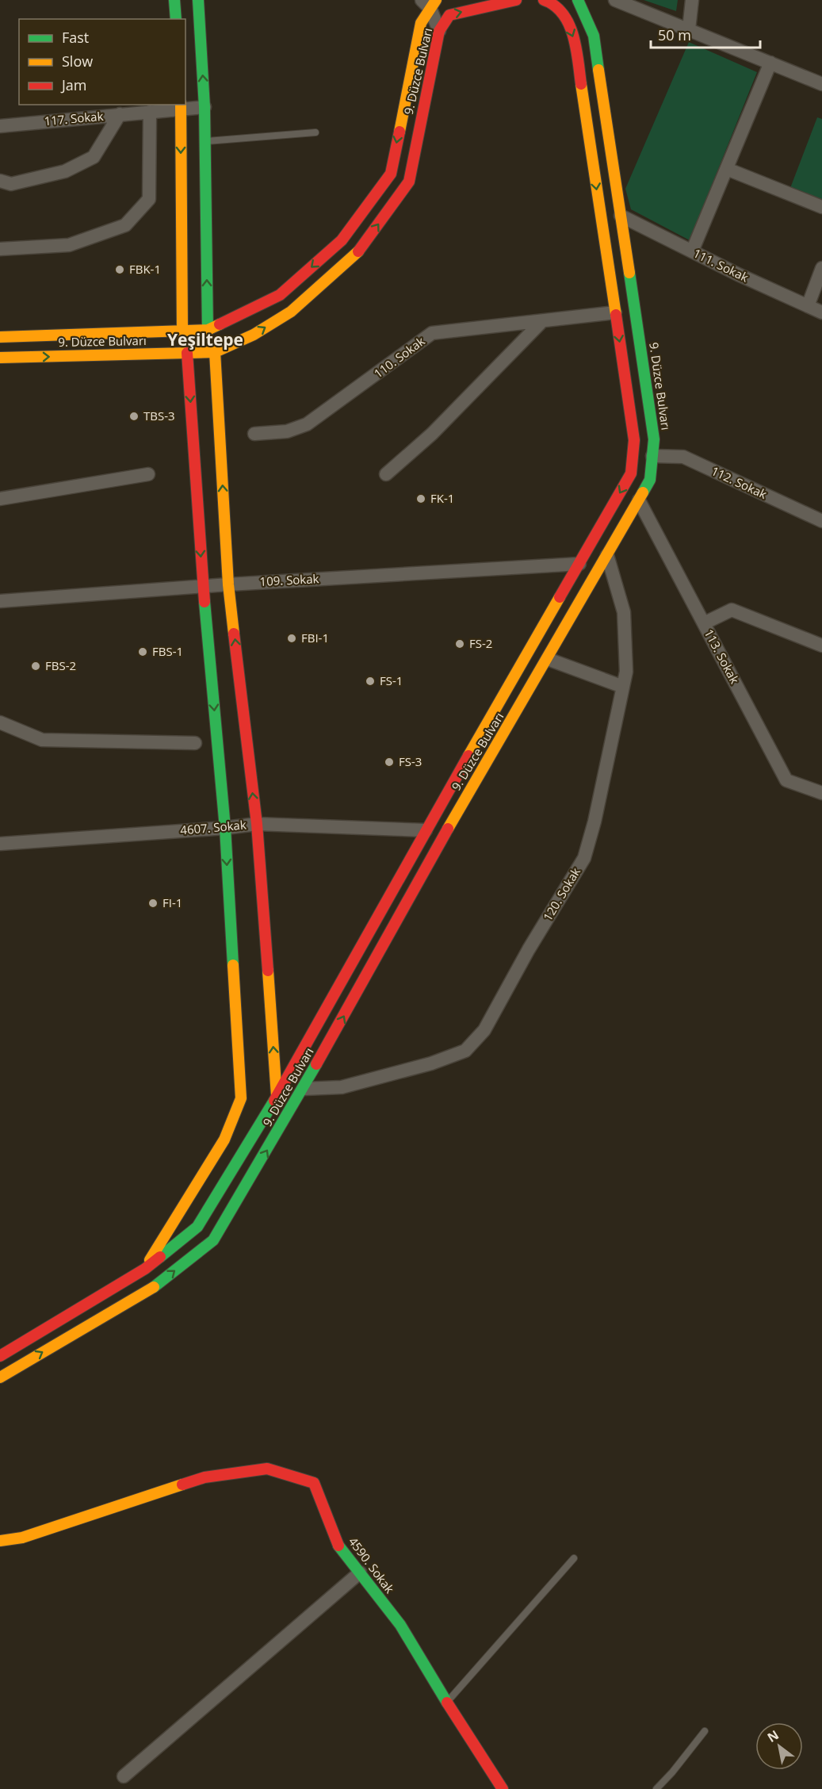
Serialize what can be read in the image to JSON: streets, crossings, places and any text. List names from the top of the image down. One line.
{"streets":{"main road":["9. Düzce Bulvarı","4590. Sokak"],"street":["117. Sokak","111. Sokak","110. Sokak","112. Sokak","109. Sokak","113. Sokak","4607. Sokak","120. Sokak"]},"crossings":[["9. Düzce Bulvarı","111. Sokak"],["9. Düzce Bulvarı","110. Sokak"],["9. Düzce Bulvarı","112. Sokak"],["9. Düzce Bulvarı","109. Sokak"],["9. Düzce Bulvarı","113. Sokak"],["9. Düzce Bulvarı","4607. Sokak"],["9. Düzce Bulvarı","120. Sokak"]],"districts":["Yeşiltepe"],"places":["FBK-1","TBS-3","FK-1","FBI-1","FS-2","FBS-1","FBS-2","FS-1","FS-3","FI-1"],"legend":["Fast","Slow","Jam"],"scale_bar":"50 m","north":"top left"}
